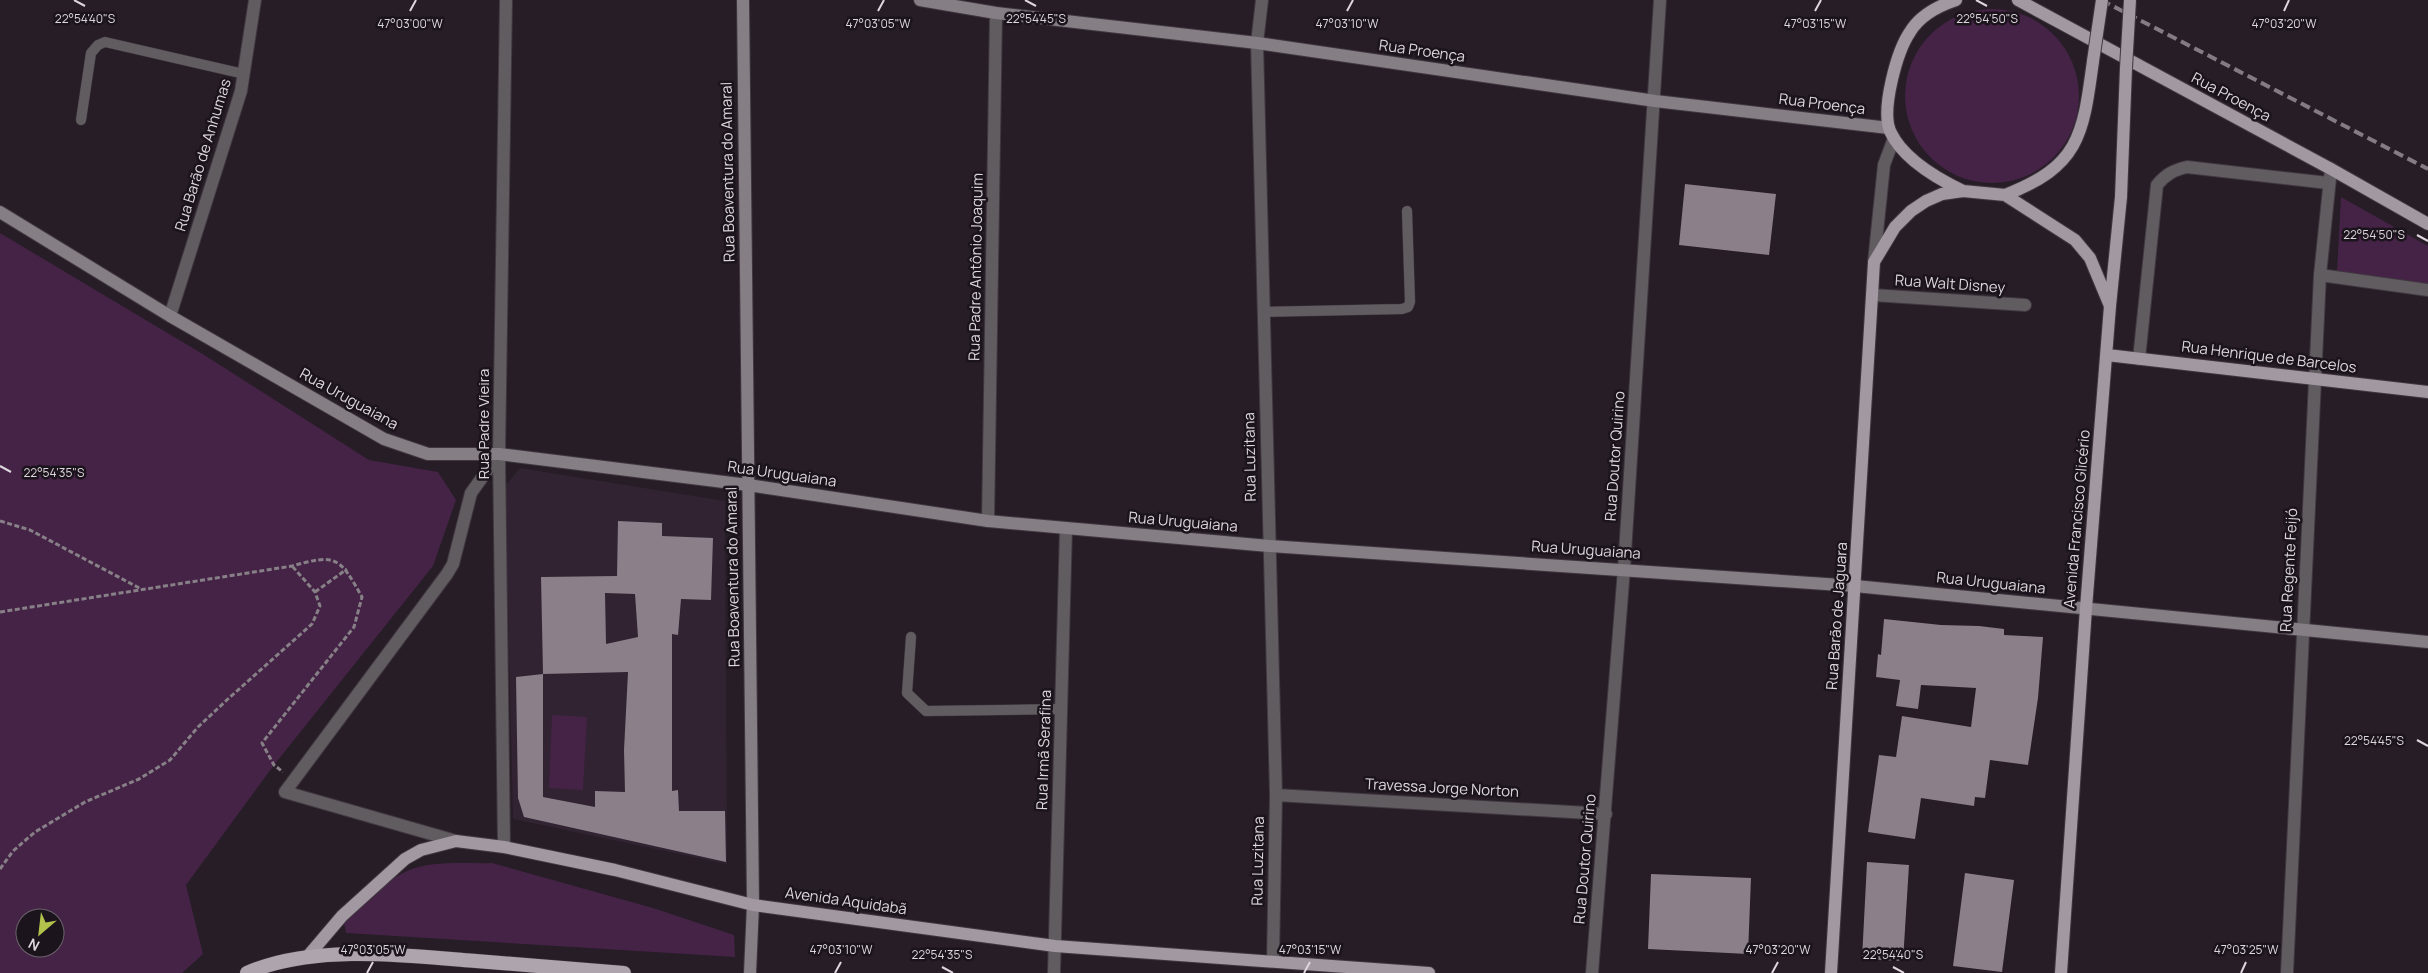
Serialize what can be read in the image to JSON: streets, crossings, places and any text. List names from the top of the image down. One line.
{"streets":{"main road":["Rua Proença","Rua Boaventura do Amaral","Rua Henrique de Barcelos","Rua Uruguaiana","Avenida Francisco Glicério","Rua Barão de Jaguara","Avenida Aquidabã"],"street":["Rua Barão de Anhumas","Rua Padre Antônio Joaquim","Rua Walt Disney","Rua Padre Vieira","Rua Doutor Quirino","Rua Luzitana","Rua Regente Feijó","Rua Irmã Serafina","Travessa Jorge Norton"]},"crossings":[["Rua Proença","Rua Padre Antônio Joaquim"],["Rua Proença","Rua Doutor Quirino"],["Rua Proença","Rua Luzitana"],["Rua Proença","Rua Regente Feijó"],["Rua Barão de Anhumas","Rua Uruguaiana"],["Rua Boaventura do Amaral","Rua Uruguaiana"],["Rua Boaventura do Amaral","Avenida Aquidabã"],["Rua Padre Antônio Joaquim","Rua Uruguaiana"],["Rua Walt Disney","Rua Barão de Jaguara"],["Rua Henrique de Barcelos","Avenida Francisco Glicério"],["Rua Henrique de Barcelos","Rua Regente Feijó"],["Rua Uruguaiana","Rua Padre Vieira"],["Rua Uruguaiana","Rua Doutor Quirino"],["Rua Uruguaiana","Rua Luzitana"],["Rua Uruguaiana","Avenida Francisco Glicério"],["Rua Uruguaiana","Rua Regente Feijó"],["Rua Uruguaiana","Rua Barão de Jaguara"],["Rua Uruguaiana","Rua Irmã Serafina"],["Rua Padre Vieira","Avenida Aquidabã"],["Rua Doutor Quirino","Travessa Jorge Norton"],["Rua Luzitana","Travessa Jorge Norton"],["Rua Luzitana","Avenida Aquidabã"],["Rua Irmã Serafina","Avenida Aquidabã"]],"north":"bottom left","coordinates":["22°54'40\"S","22°54'45\"S","22°54'50\"S","47°03'00\"W","47°03'05\"W","47°03'10\"W","47°03'15\"W","47°03'20\"W","22°54'35\"S","47°03'25\"W"]}
